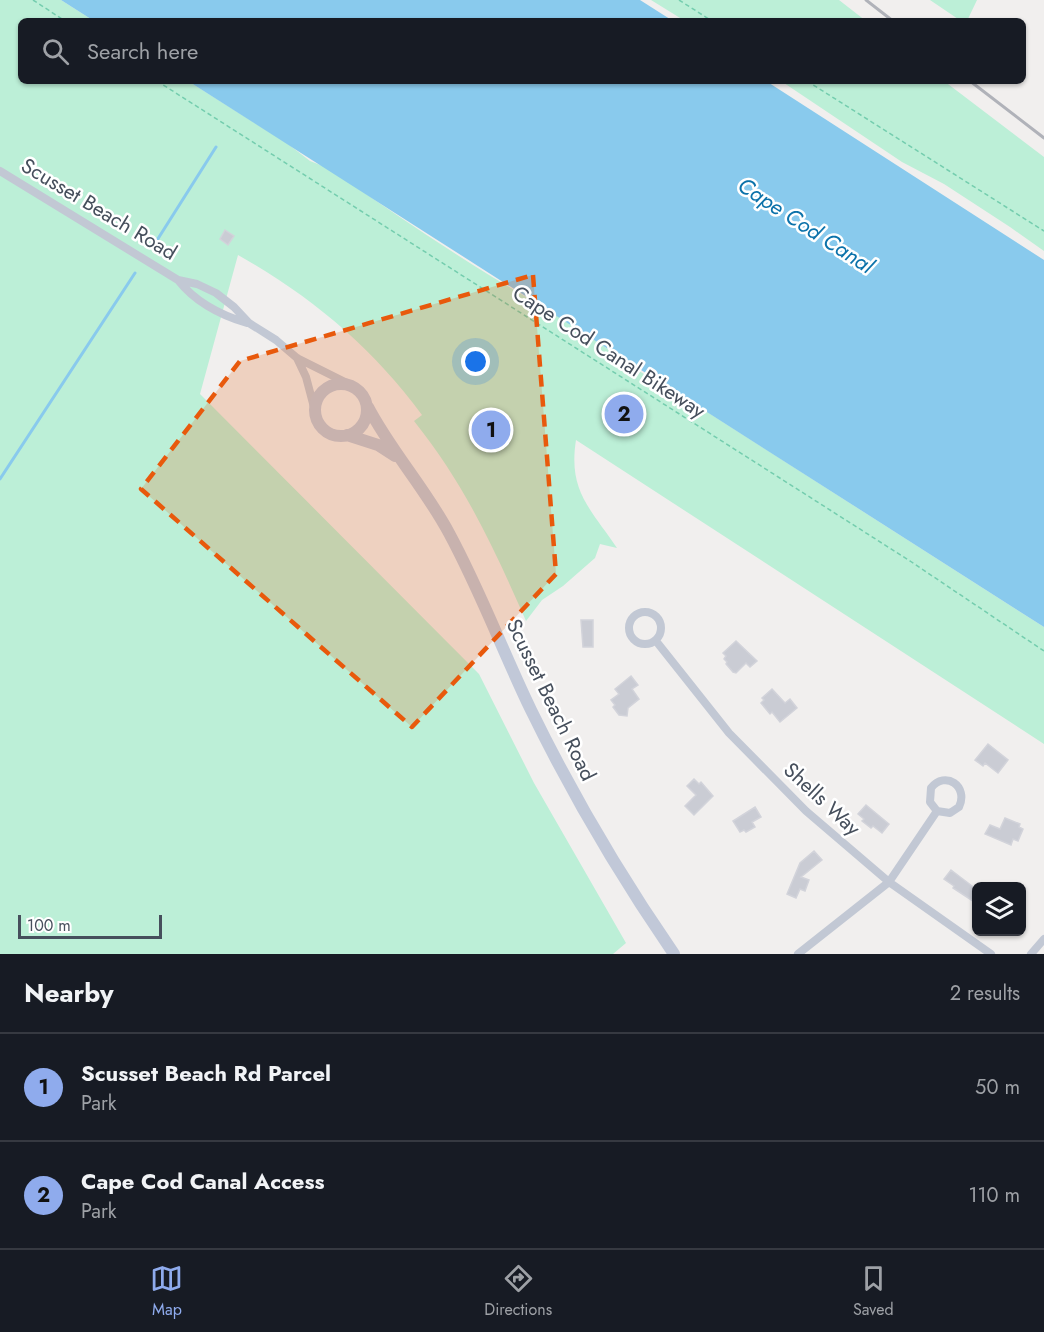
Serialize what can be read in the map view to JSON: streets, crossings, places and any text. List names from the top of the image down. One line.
{"streets":{"main road":["Scusset Beach Road"],"street":["Shells Way"],"path":["Cape Cod Canal Bikeway"]},"water":["Cape Cod Canal"],"scale_bar":"100 m","page":{"search":"Search here","pins":["2","1"],"scale":"100 m","heading":["Nearby","2 results"],"list":[{"mark":"1","name":"Scusset Beach Rd Parcel","note":"Park","value":"50 m"},{"mark":"2","name":"Cape Cod Canal Access","note":"Park","value":"110 m"}],"nav":["Map","Directions","Saved"]}}
